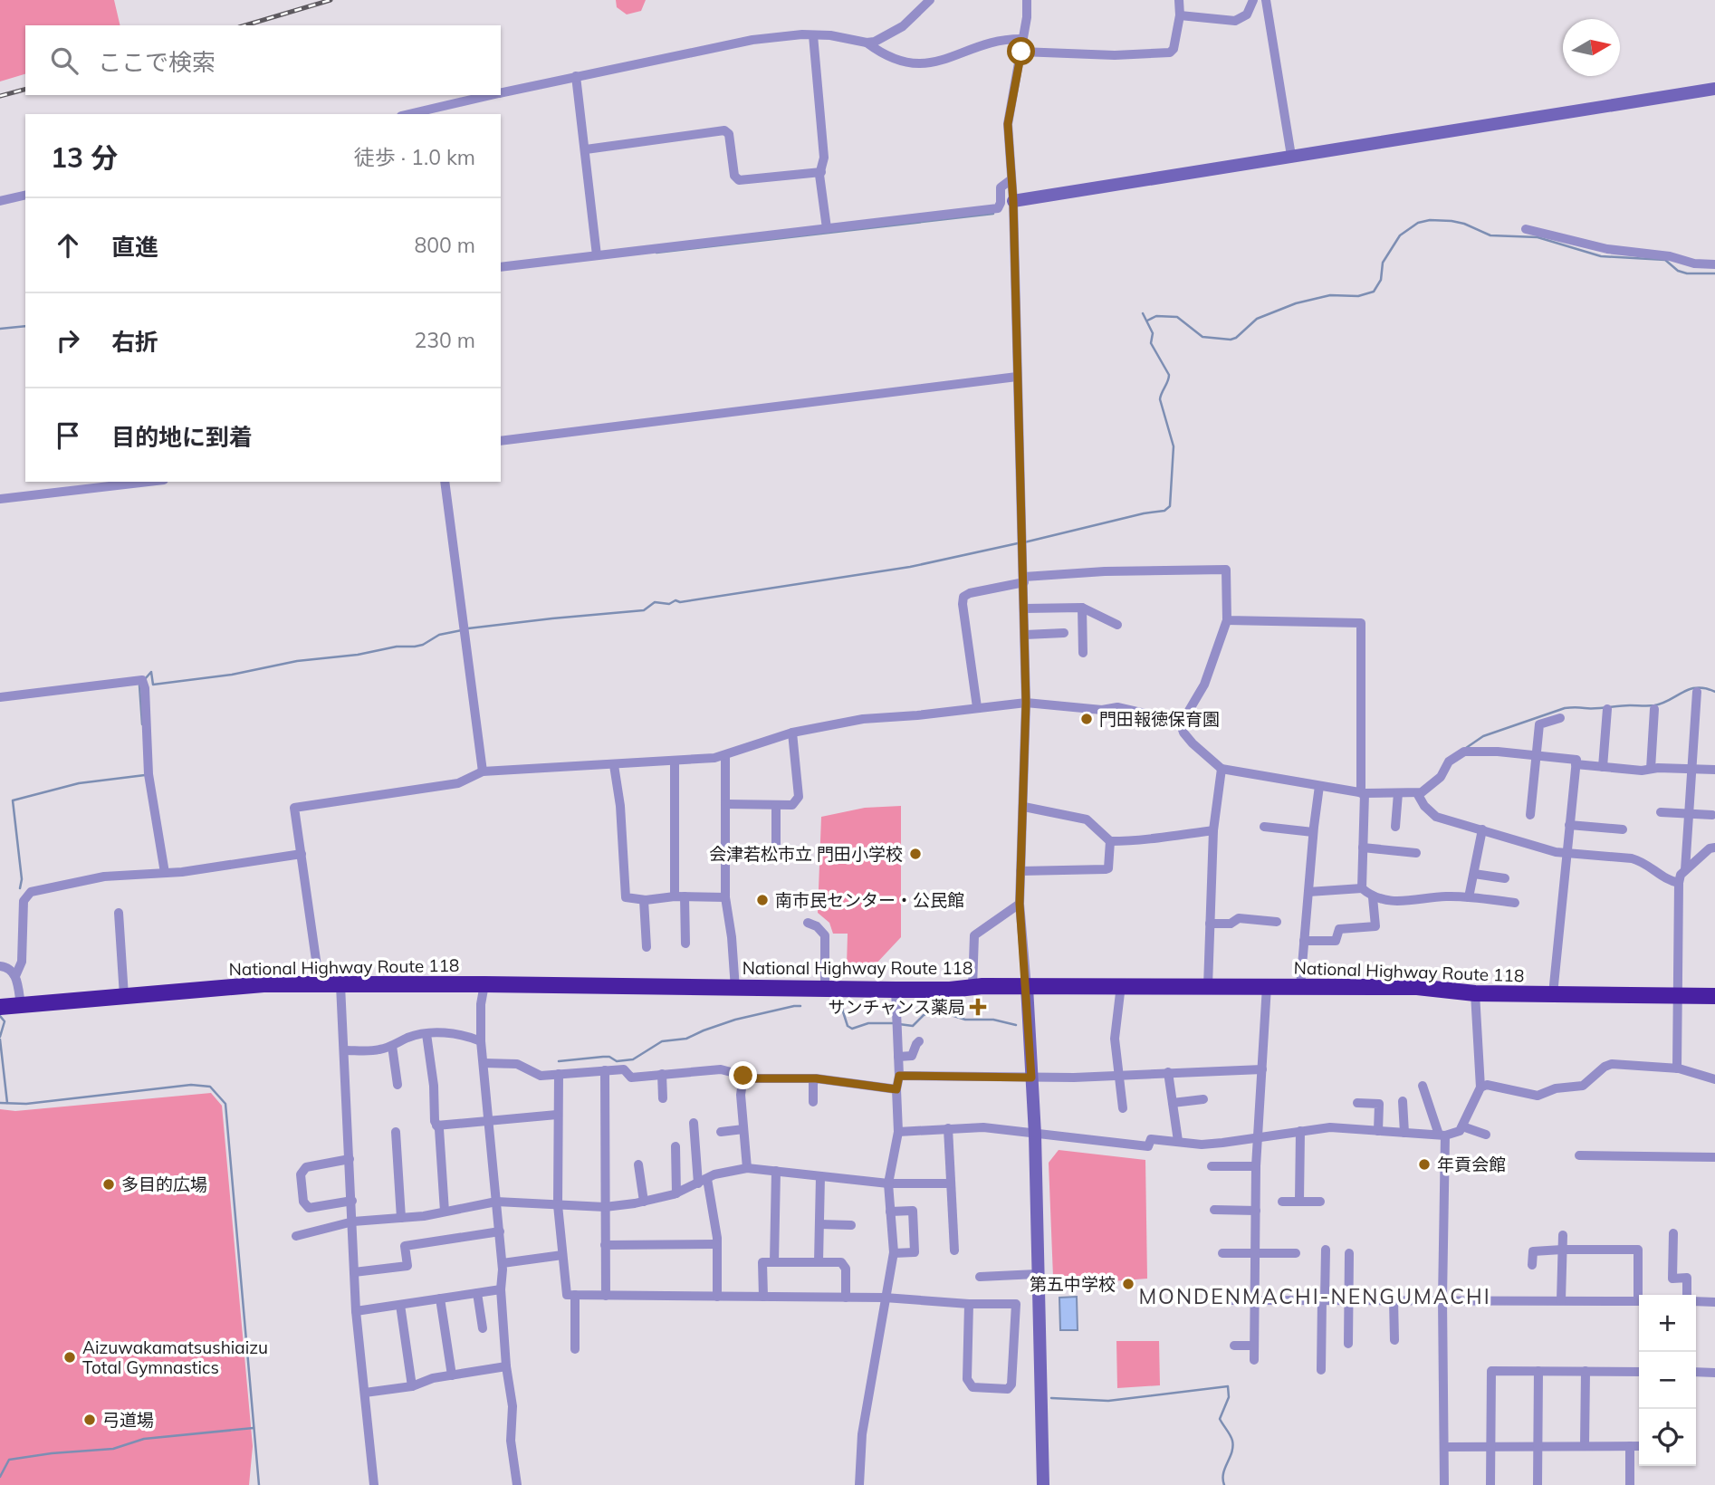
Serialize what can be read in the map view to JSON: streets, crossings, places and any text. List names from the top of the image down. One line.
{"streets":{"highway":["National Highway Route 118"]},"districts":["MONDENMACHI-NENGUMACHI"],"places":{"other":["門田報徳保育園","会津若松市立 門田小学校","南市民センター・公民館","年貢会館","多目的広場","第五中学校","Aizuwakamatsushiaizu Total Gymnastics","弓道場"],"health":["サンチャンス薬局"]},"north":"right","page":{"search":"ここで検索","heading":["13 分","徒歩 · 1.0 km"],"list":[["直進","800 m"],["右折","230 m"],"目的地に到着"],"map_buttons":["+","−"]}}
